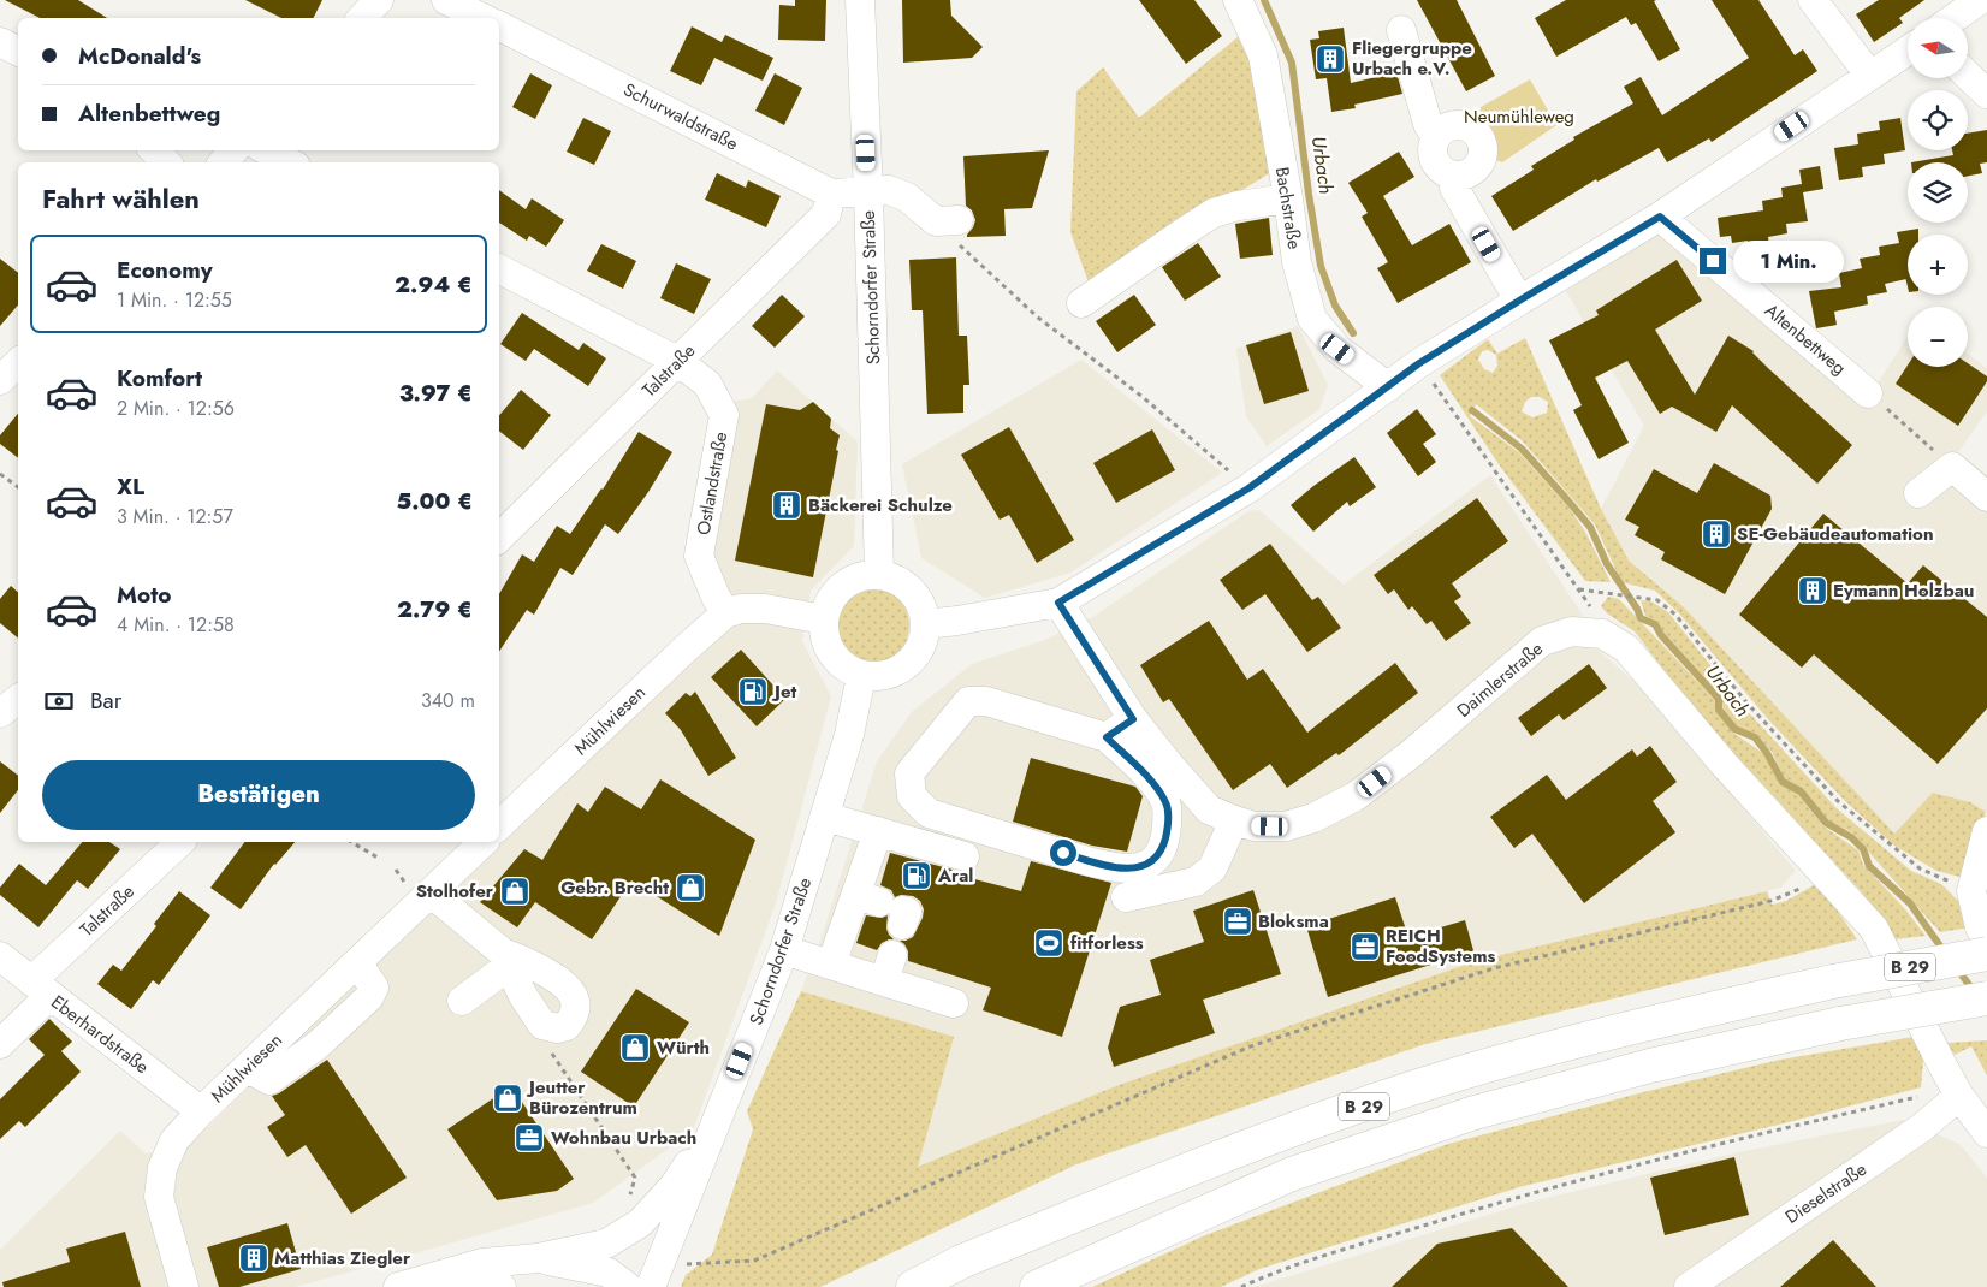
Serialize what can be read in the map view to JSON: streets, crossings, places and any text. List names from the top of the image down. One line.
{"streets":{"highway":["B 29"],"street":["Schurwaldstraße","Bachstraße","Schorndorfer Straße","Altenbettweg","Talstraße","Ostlandstraße","Daimlerstraße","Mühlwiesen","Eberhardstraße","Dieselstraße"]},"crossings":[["Schurwaldstraße","Schorndorfer Straße"],["Schurwaldstraße","Talstraße"],["Talstraße","Ostlandstraße"],["Talstraße","Eberhardstraße"],["Ostlandstraße","Mühlwiesen"],["Daimlerstraße","Dieselstraße"],["Mühlwiesen","Eberhardstraße"]],"water":["Urbach"],"parks":["Neumühleweg"],"places":{"building":["Fliegergruppe Urbach e.V.","Bäckerei Schulze","SE-Gebäudeautomation","Eymann Holzbau","Matthias Ziegler"],"fuel station":["Jet","Aral"],"shop":["Gebr. Brecht","Stolhofer","Würth","Jeutter Bürozentrum"],"office":["Bloksma","REICH FoodSystems","Wohnbau Urbach"],"sports":["fitforless"]},"north":"left","page":{"map_buttons":["+","−"],"banner":["McDonald's","Altenbettweg"],"heading":"Fahrt wählen","list":[{"name":"Economy","note":"1 Min. · 12:55","value":"2.94 €"},{"name":"Komfort","note":"2 Min. · 12:56","value":"3.97 €"},{"name":"XL","note":"3 Min. · 12:57","value":"5.00 €"},{"name":"Moto","note":"4 Min. · 12:58","value":"2.79 €"}],"bubble":"1 Min.","pay":["Bar","340 m"],"buttons":"Bestätigen"}}
